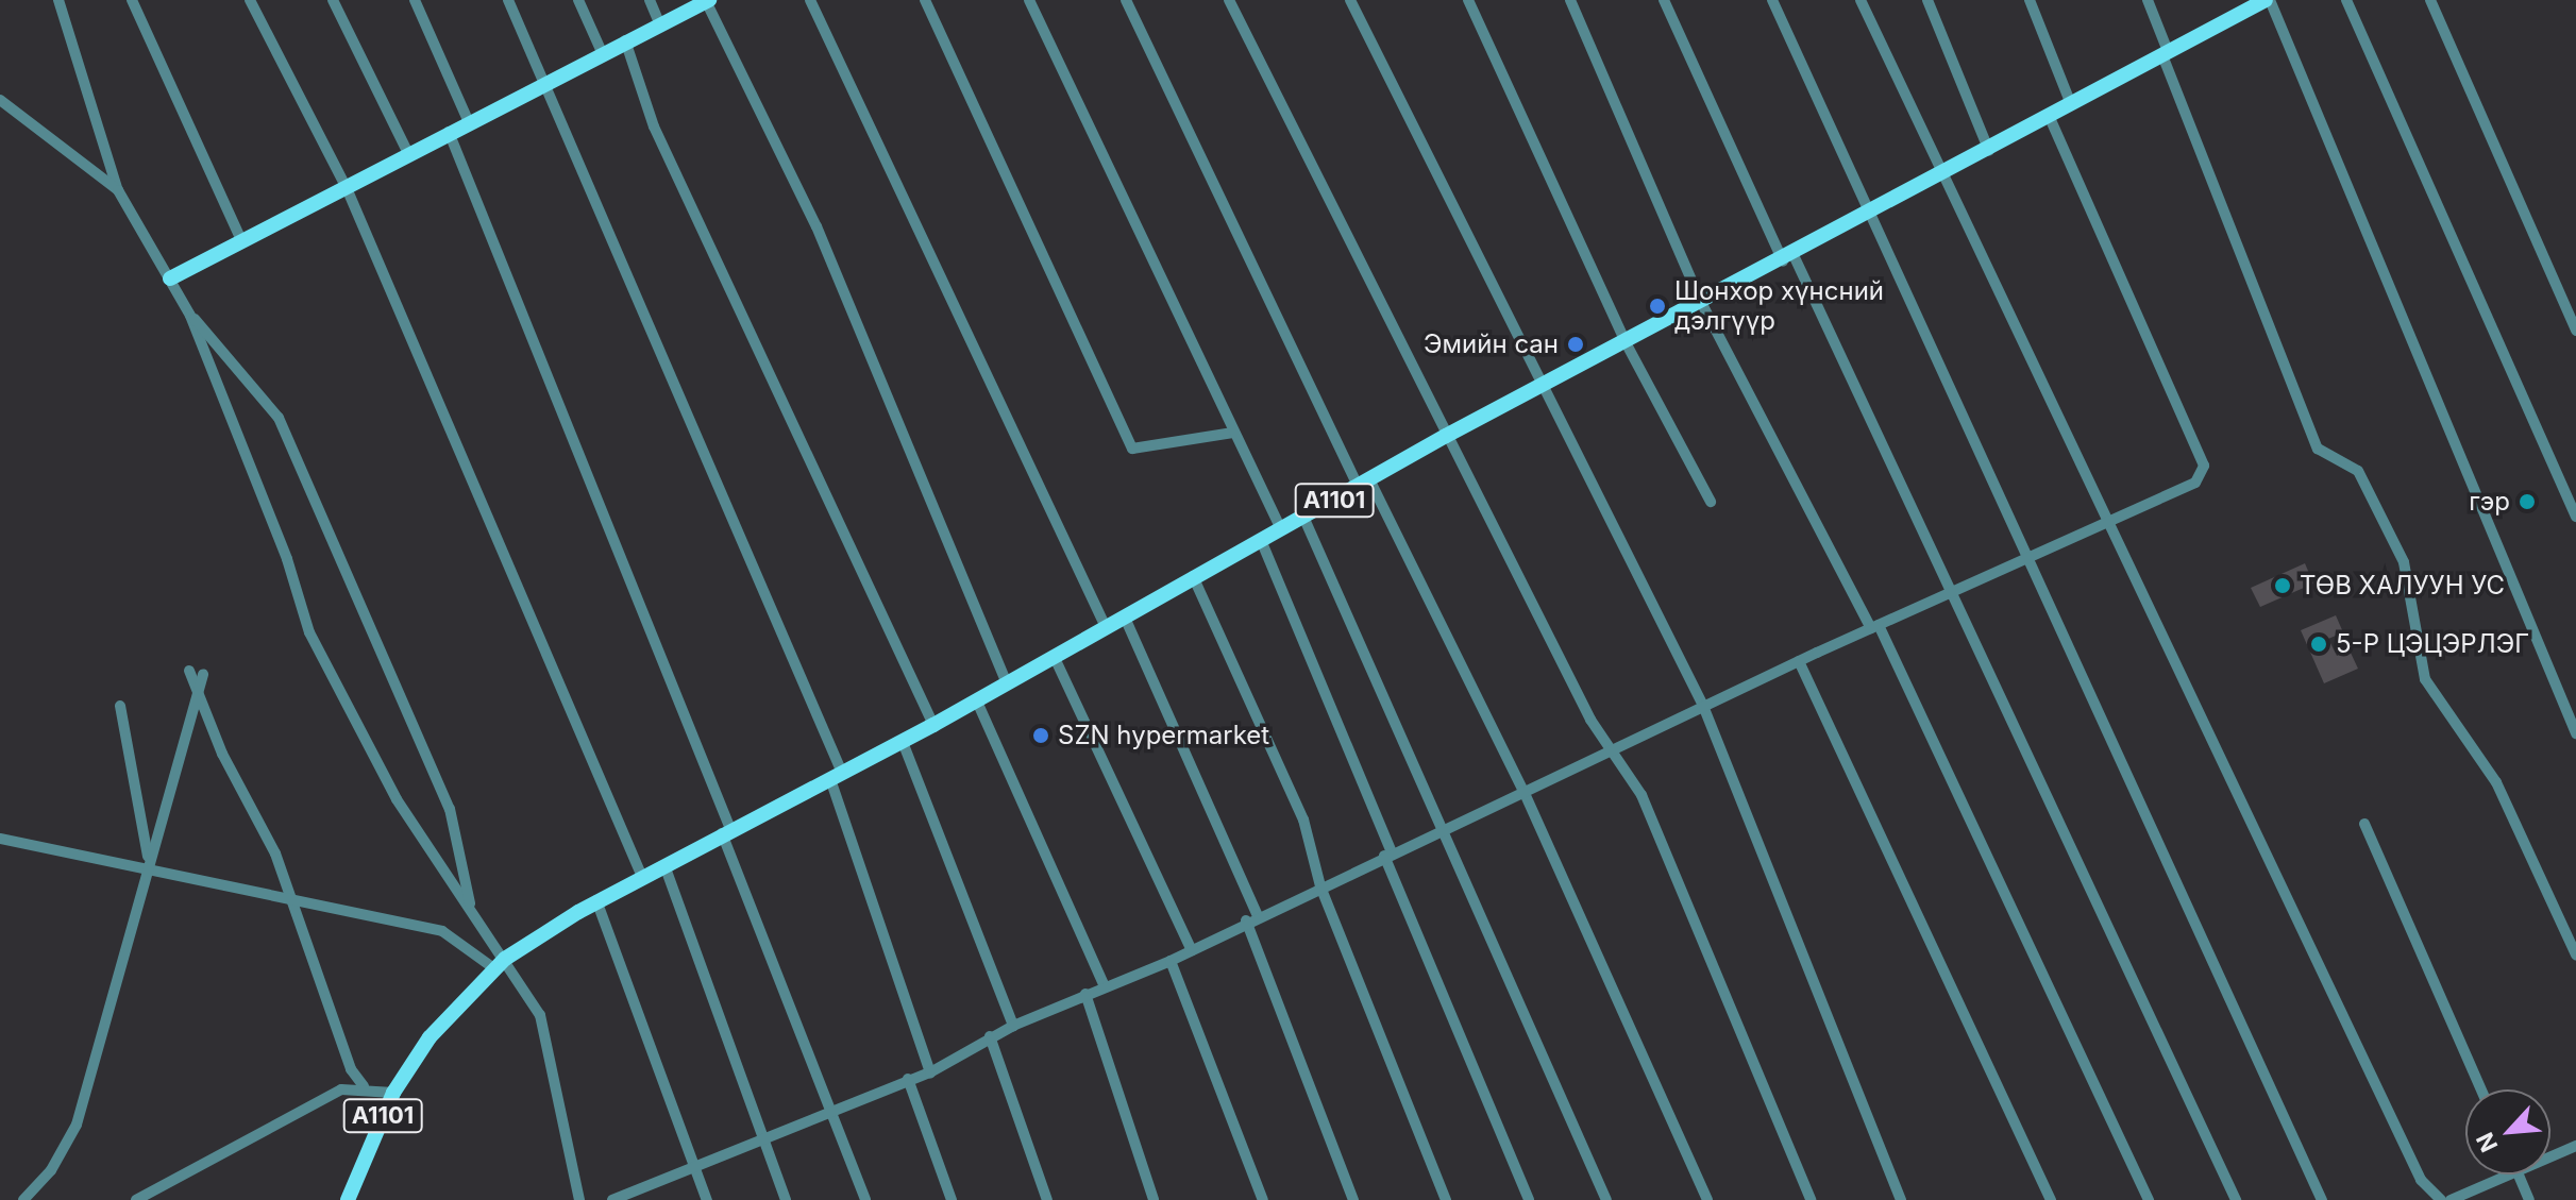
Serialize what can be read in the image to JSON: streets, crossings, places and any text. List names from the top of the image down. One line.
{"streets":{"main road":["A1101"]},"places":["Шонхор хүнсний дэлгүүр","Эмийн сан","гэр","ТӨВ ХАЛУУН УС","5-Р ЦЭЦЭРЛЭГ","SZN hypermarket"],"north":"bottom left"}
